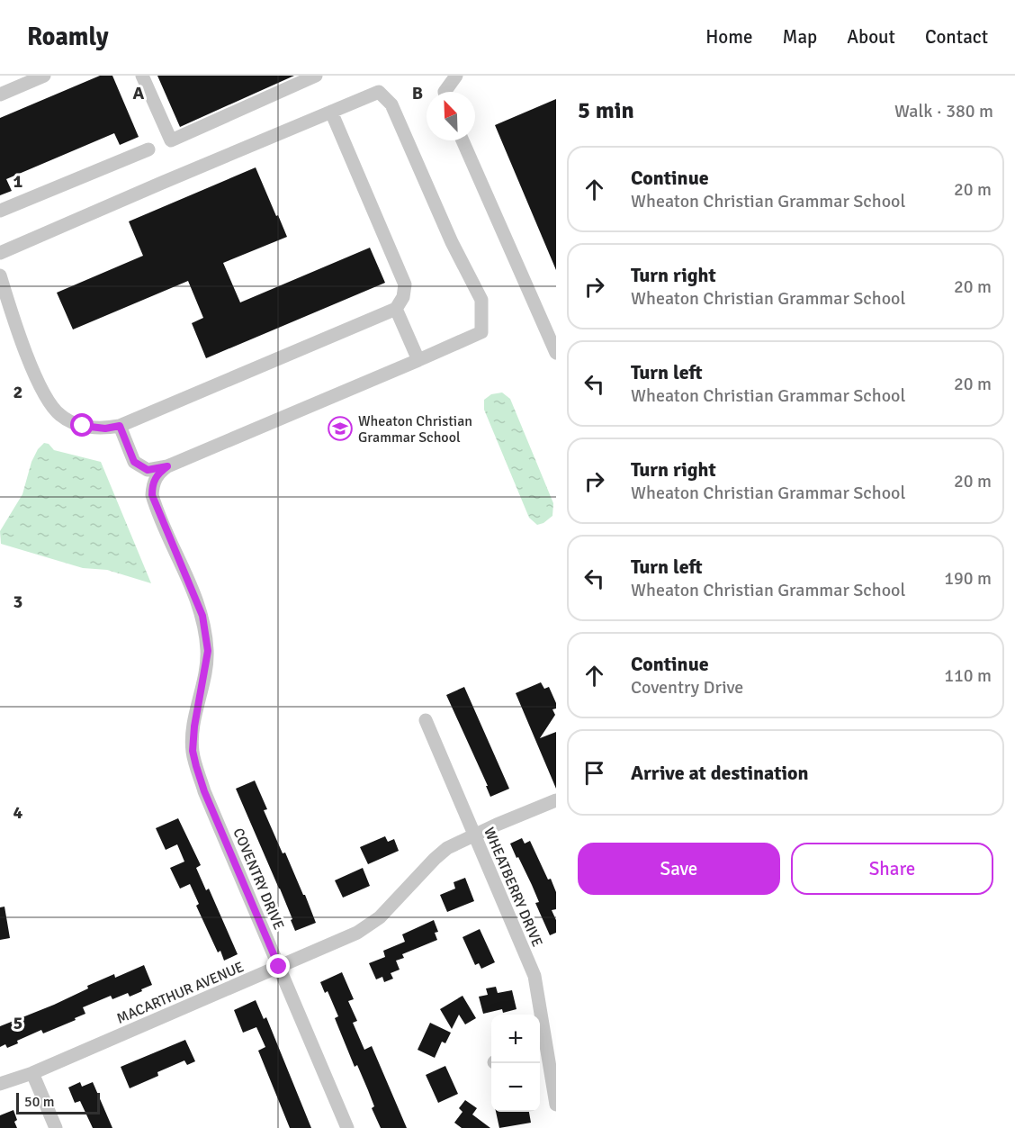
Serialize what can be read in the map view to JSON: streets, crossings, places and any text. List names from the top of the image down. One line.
{"streets":{"street":["COVENTRY DRIVE","WHEATBERRY DRIVE","MACARTHUR AVENUE"]},"crossings":[["COVENTRY DRIVE","MACARTHUR AVENUE"],["WHEATBERRY DRIVE","MACARTHUR AVENUE"]],"places":{"school or university":["Wheaton Christian Grammar School"]},"scale_bar":"50 m","north":"top left","page":{"header":"Roamly","nav":["Home","Map","About","Contact"],"heading":["5 min","Walk · 380 m"],"list":[["Continue","Wheaton Christian Grammar School","20 m"],["Turn right","Wheaton Christian Grammar School","20 m"],["Turn left","Wheaton Christian Grammar School","20 m"],["Turn right","Wheaton Christian Grammar School","20 m"],["Turn left","Wheaton Christian Grammar School","190 m"],["Continue","Coventry Drive","110 m"],"Arrive at destination"],"buttons":["Save","Share"],"map_buttons":["+","−"],"scale":"50 m"},"grid":{"columns":["A","B"],"rows":["1","2","3","4","5"]}}
